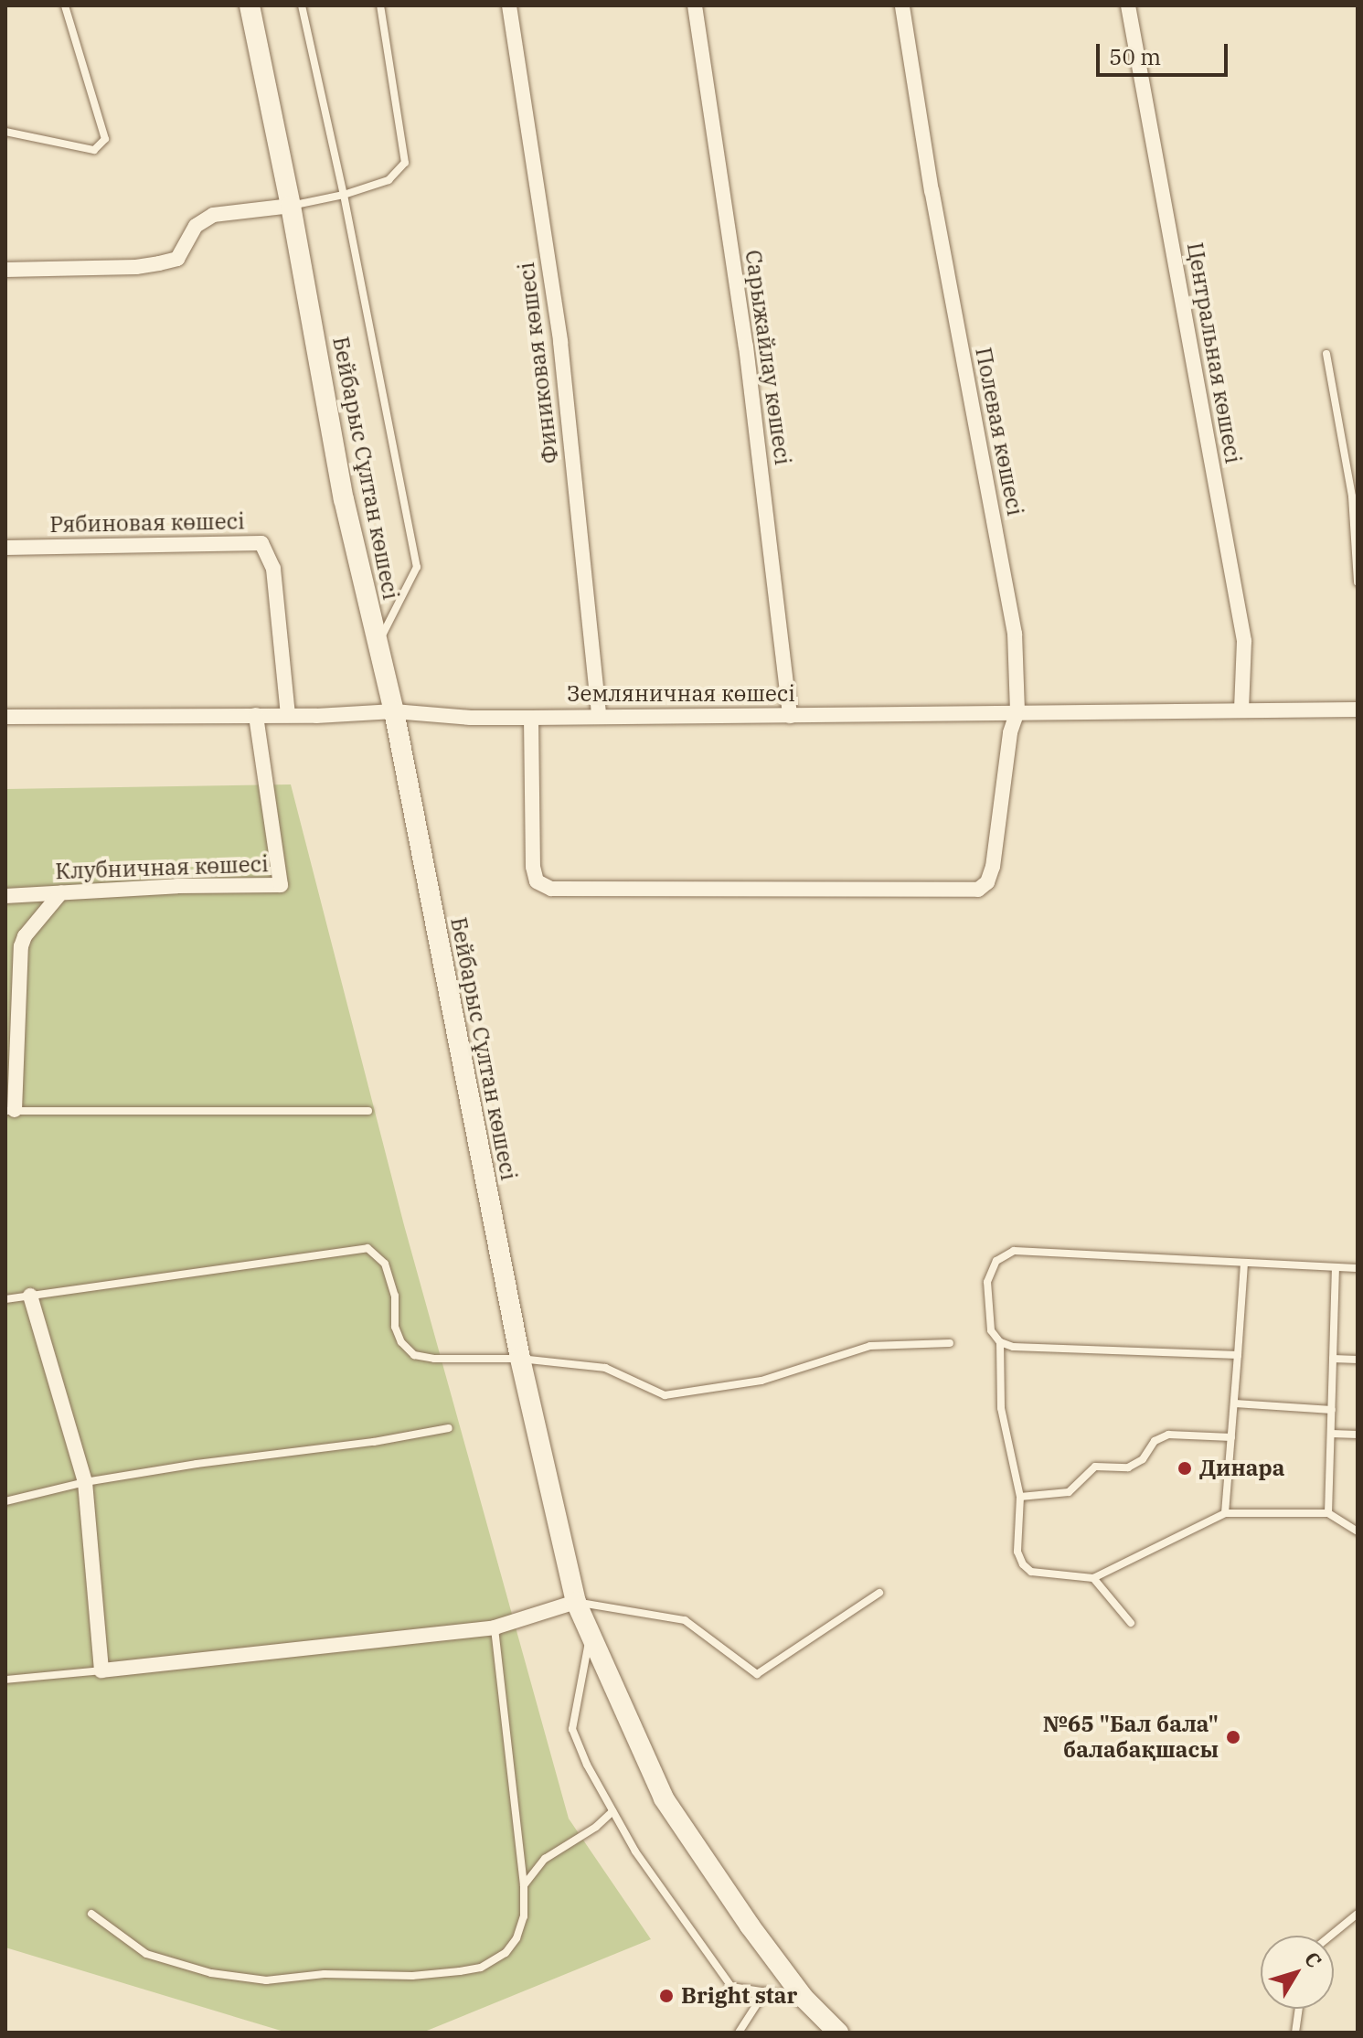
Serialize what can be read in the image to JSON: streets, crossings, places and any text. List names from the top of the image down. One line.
{"streets":{"street":["Центральная көшесі","Сарыжайлау көшесі","Финиковая көшесі","Полевая көшесі","Бейбарыс Сұлтан көшесі","Рябиновая көшесі","Земляничная көшесі","Клубничная көшесі"]},"crossings":[["Центральная көшесі","Земляничная көшесі"],["Сарыжайлау көшесі","Земляничная көшесі"],["Финиковая көшесі","Земляничная көшесі"],["Полевая көшесі","Земляничная көшесі"],["Бейбарыс Сұлтан көшесі","Земляничная көшесі"],["Рябиновая көшесі","Земляничная көшесі"],["Земляничная көшесі","Клубничная көшесі"]],"places":["Динара","№65 \"Бал бала\" балабақшасы","Bright star"],"scale_bar":"50 m","north":"top right"}
